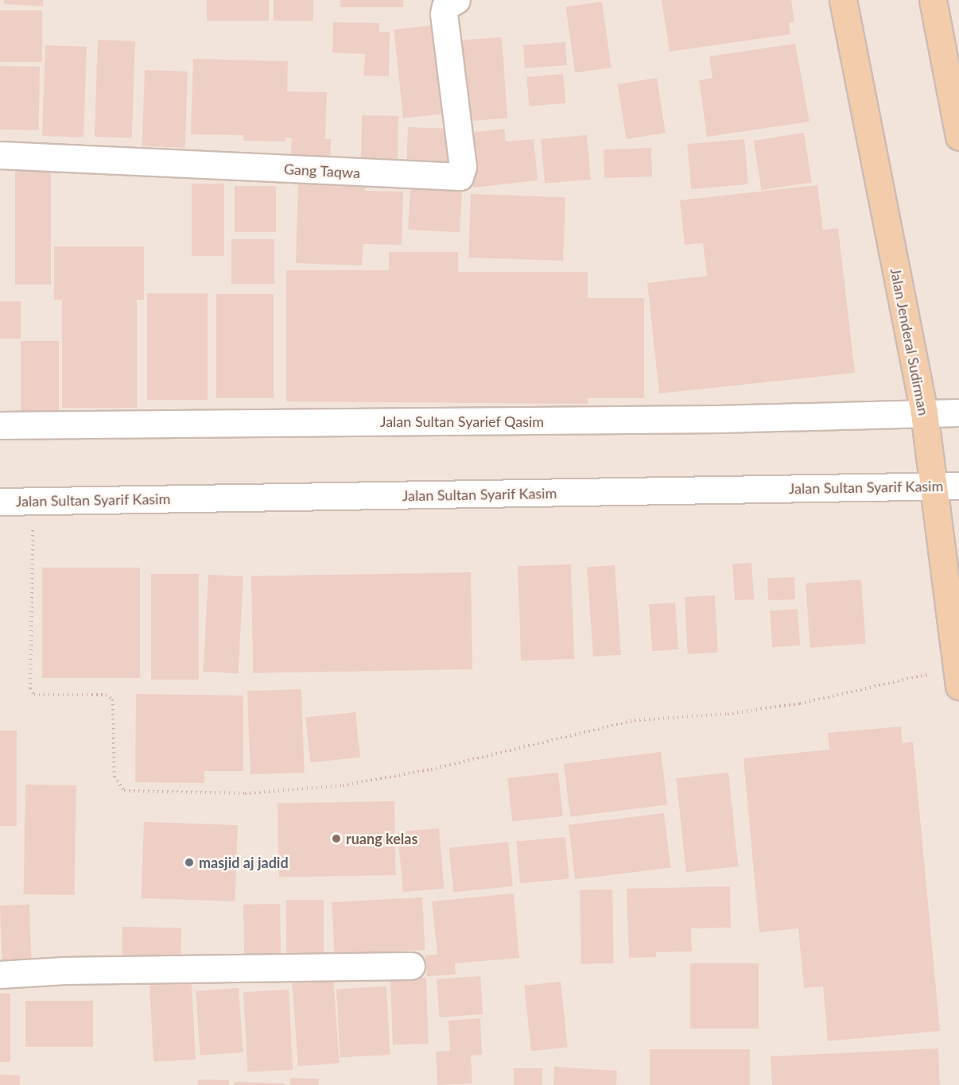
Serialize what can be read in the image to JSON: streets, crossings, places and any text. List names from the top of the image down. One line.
{"streets":{"main road":["Jalan Jenderal Sudirman"],"street":["Gang Taqwa","Jalan Sultan Syarief Qasim","Jalan Sultan Syarif Kasim"]},"crossings":[["Jalan Jenderal Sudirman","Jalan Sultan Syarief Qasim"],["Jalan Jenderal Sudirman","Jalan Sultan Syarif Kasim"]],"places":["ruang kelas","masjid aj jadid"]}
